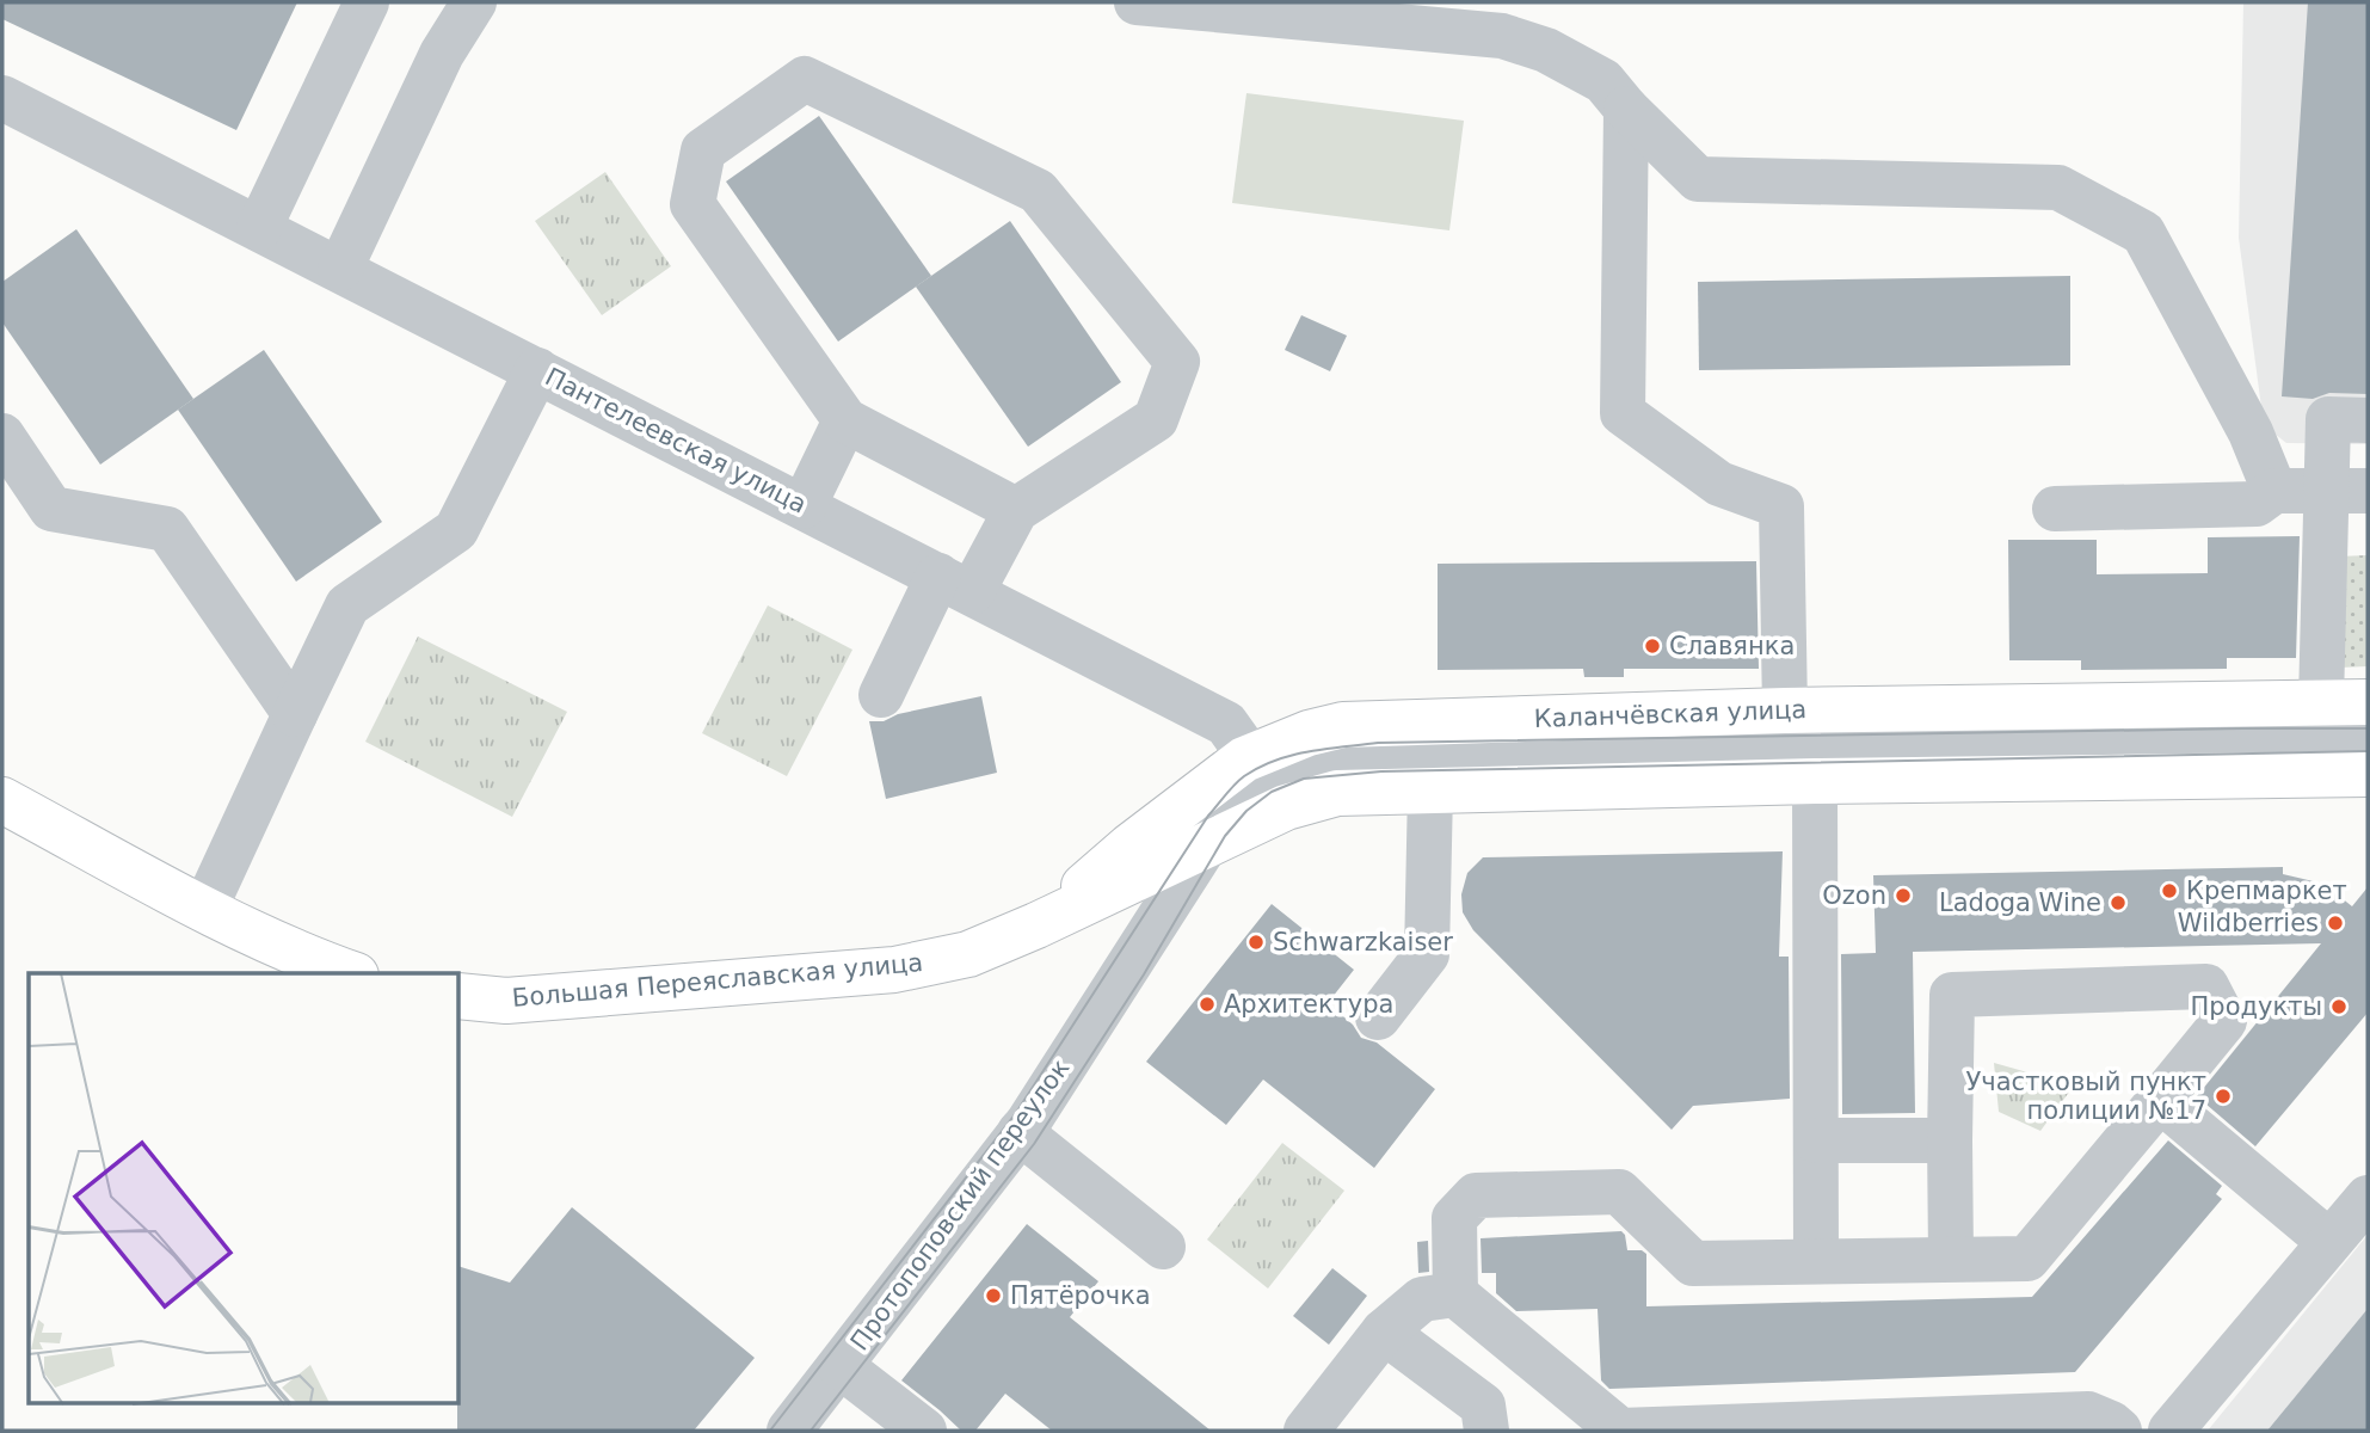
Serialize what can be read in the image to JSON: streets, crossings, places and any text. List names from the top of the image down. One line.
{"streets":{"main road":["Каланчёвская улица","Большая Переяславская улица"],"street":["Пантелеевская улица","Протопоповский переулок"]},"crossings":[["Пантелеевская улица","Каланчёвская улица"],["Каланчёвская улица","Большая Переяславская улица"],["Большая Переяславская улица","Протопоповский переулок"]],"places":["Славянка","Крепмаркет","Ozon","Ladoga Wine","Wildberries","Schwarzkaiser","Архитектура","Продукты","Участковый пункт полиции №17","Пятёрочка"]}
